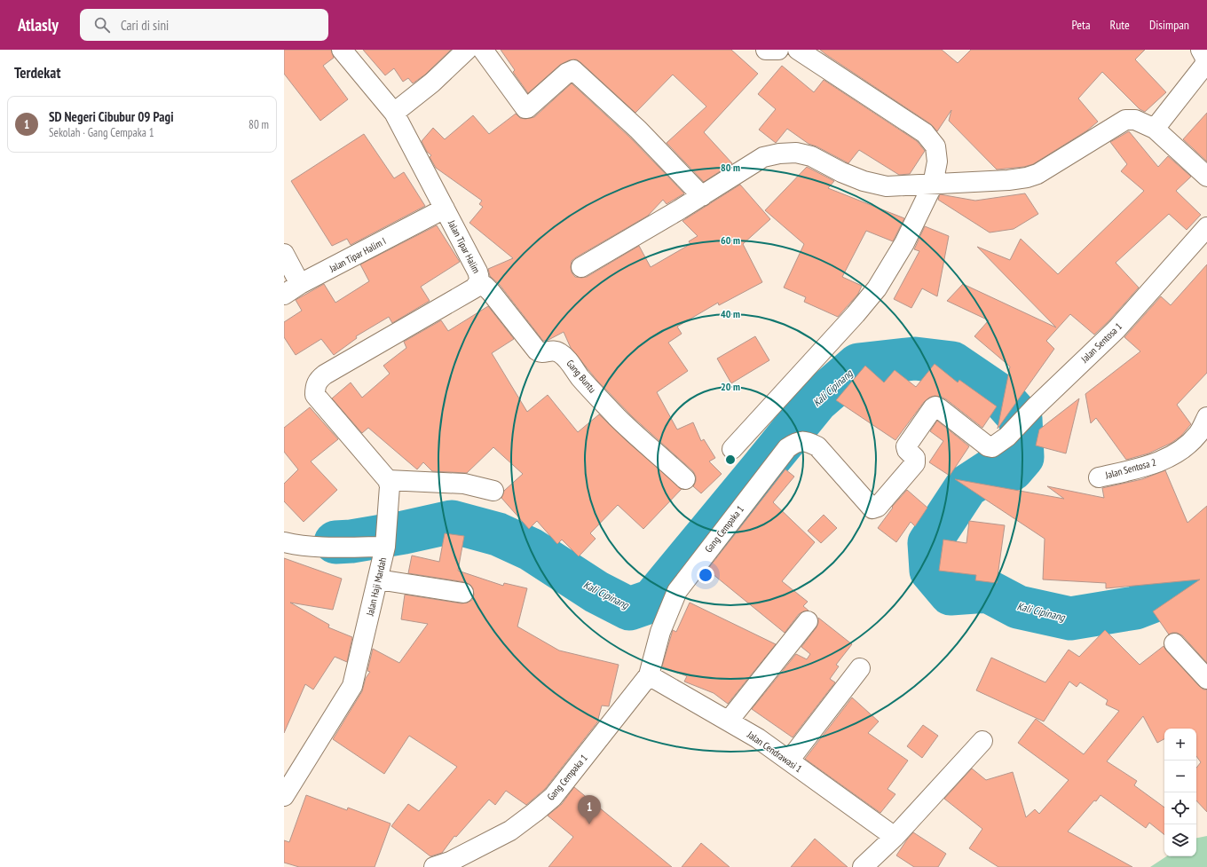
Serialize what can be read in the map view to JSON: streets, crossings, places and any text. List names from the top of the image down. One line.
{"streets":{"street":["Jalan Tipar Halim","Jalan Tipar Halim I","Jalan Sentosa 1","Gang Buntu","Jalan Sentosa 2","Gang Cempaka 1","Jalan Haji Mardah","Jalan Cendrawasi 1"]},"crossings":[["Jalan Tipar Halim","Jalan Tipar Halim I"],["Jalan Tipar Halim","Gang Buntu"],["Jalan Tipar Halim","Jalan Haji Mardah"],["Jalan Sentosa 1","Gang Cempaka 1"],["Gang Cempaka 1","Jalan Cendrawasi 1"]],"water":["Kali Cipinang"],"page":{"header":"Atlasly","search":"Cari di sini","nav":["Peta","Rute","Disimpan"],"heading":"Terdekat","list":[{"mark":"1","name":"SD Negeri Cibubur 09 Pagi","note":"Sekolah · Gang Cempaka 1","value":"80 m"}],"map_buttons":["+","−"],"pins":"1"},"rings":["80 m","60 m","40 m","20 m"]}
